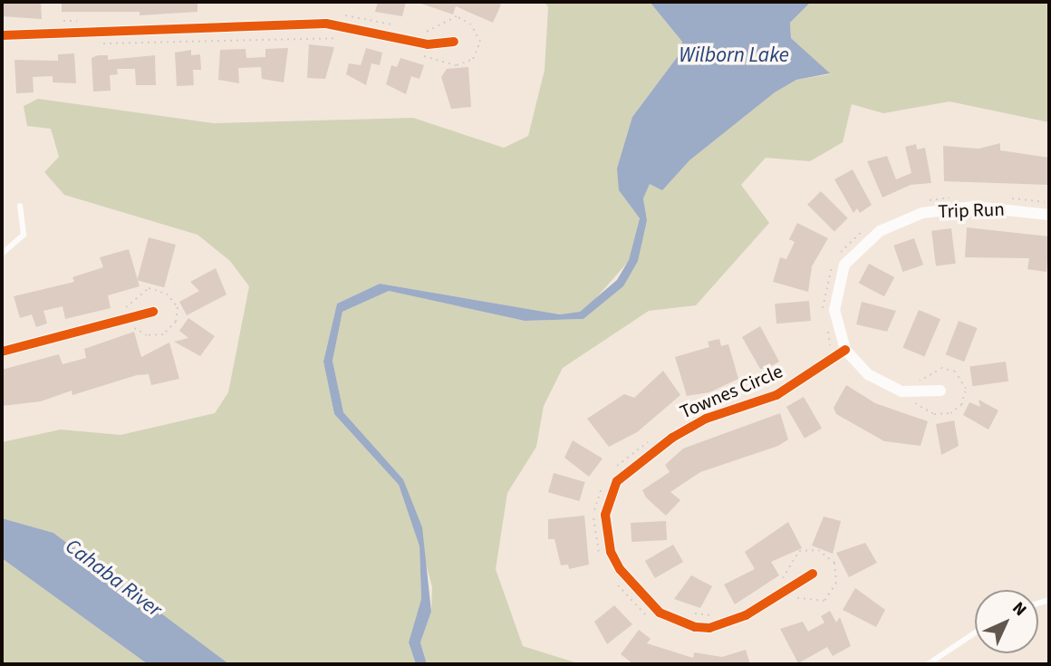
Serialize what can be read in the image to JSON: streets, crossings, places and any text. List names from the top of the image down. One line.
{"streets":{"street":["Trip Run","Townes Circle"]},"crossings":[["Trip Run","Townes Circle"]],"water":["Wilborn Lake","Cahaba River"],"north":"top right"}
